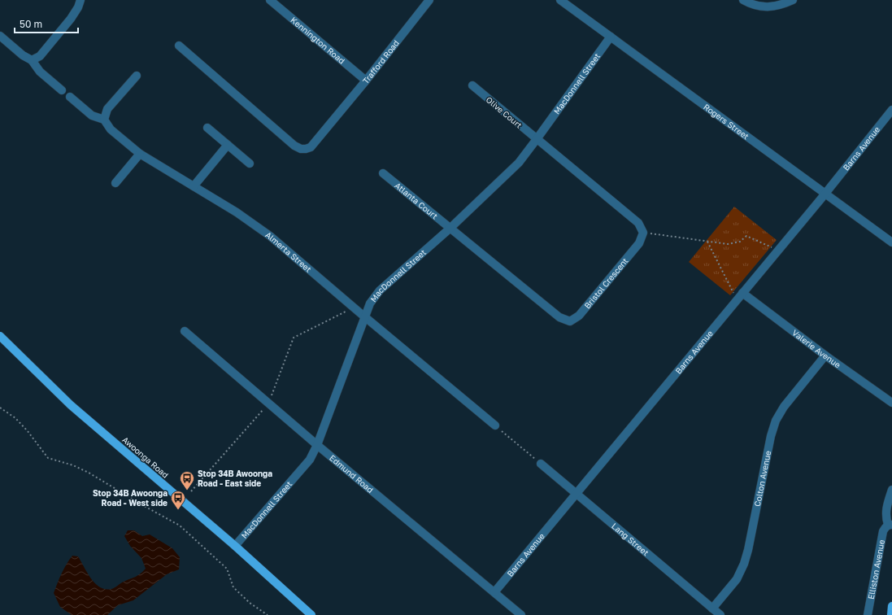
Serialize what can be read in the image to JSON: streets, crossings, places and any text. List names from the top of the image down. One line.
{"streets":{"main road":["Awoonga Road"],"street":["Kennington Road","Trafford Road","MacDonnell Street","Olive Court","Rogers Street","Barns Avenue","Atlanta Court","Almerta Street","Bristol Crescent","Valerie Avenue","Edmund Road","Colton Avenue","Lang Street","Elliston Avenue"]},"crossings":[["Kennington Road","Trafford Road"],["MacDonnell Street","Olive Court"],["MacDonnell Street","Rogers Street"],["MacDonnell Street","Atlanta Court"],["MacDonnell Street","Almerta Street"],["MacDonnell Street","Bristol Crescent"],["MacDonnell Street","Awoonga Road"],["MacDonnell Street","Edmund Road"],["Rogers Street","Barns Avenue"],["Barns Avenue","Valerie Avenue"],["Barns Avenue","Edmund Road"],["Barns Avenue","Lang Street"],["Atlanta Court","Bristol Crescent"],["Valerie Avenue","Colton Avenue"],["Colton Avenue","Lang Street"]],"places":{"bus stop":["Stop 34B Awoonga Road - East side","Stop 34B Awoonga Road - West side"]},"scale_bar":"50 m"}
